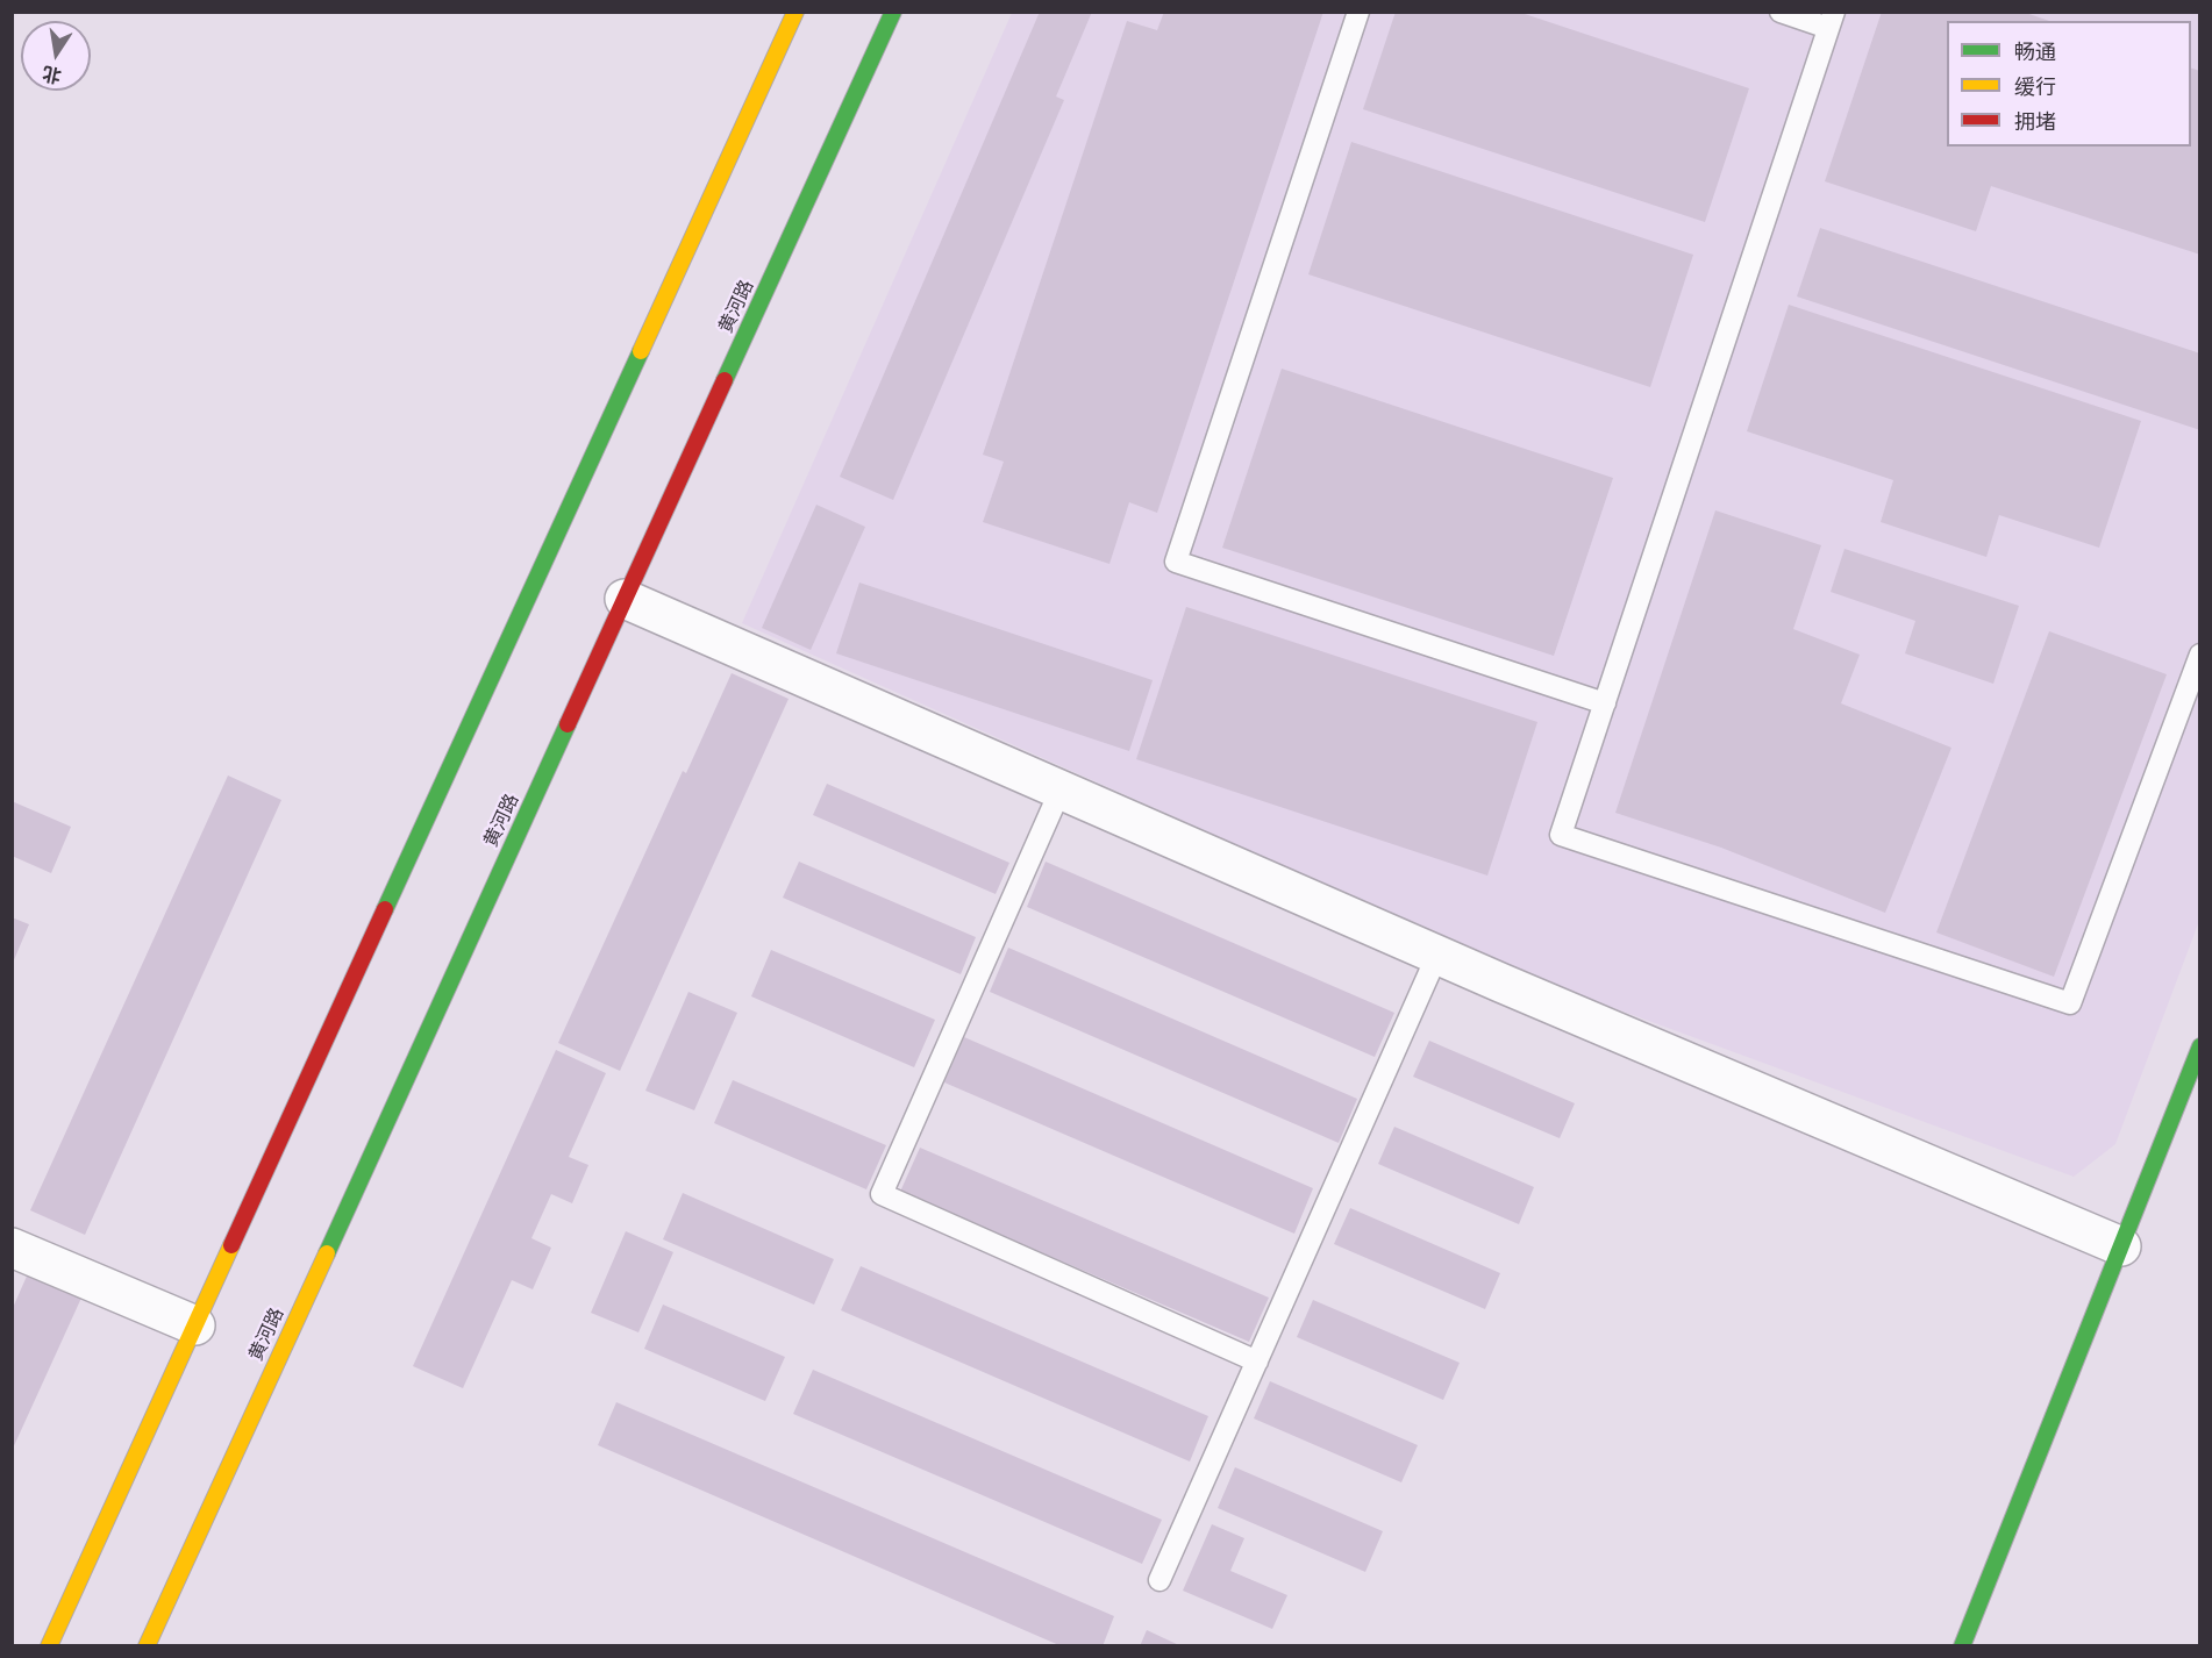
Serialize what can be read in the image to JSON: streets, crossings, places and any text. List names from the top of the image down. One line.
{"streets":{"main road":["黄河路"]},"legend":["畅通","缓行","拥堵"],"north":"bottom"}
